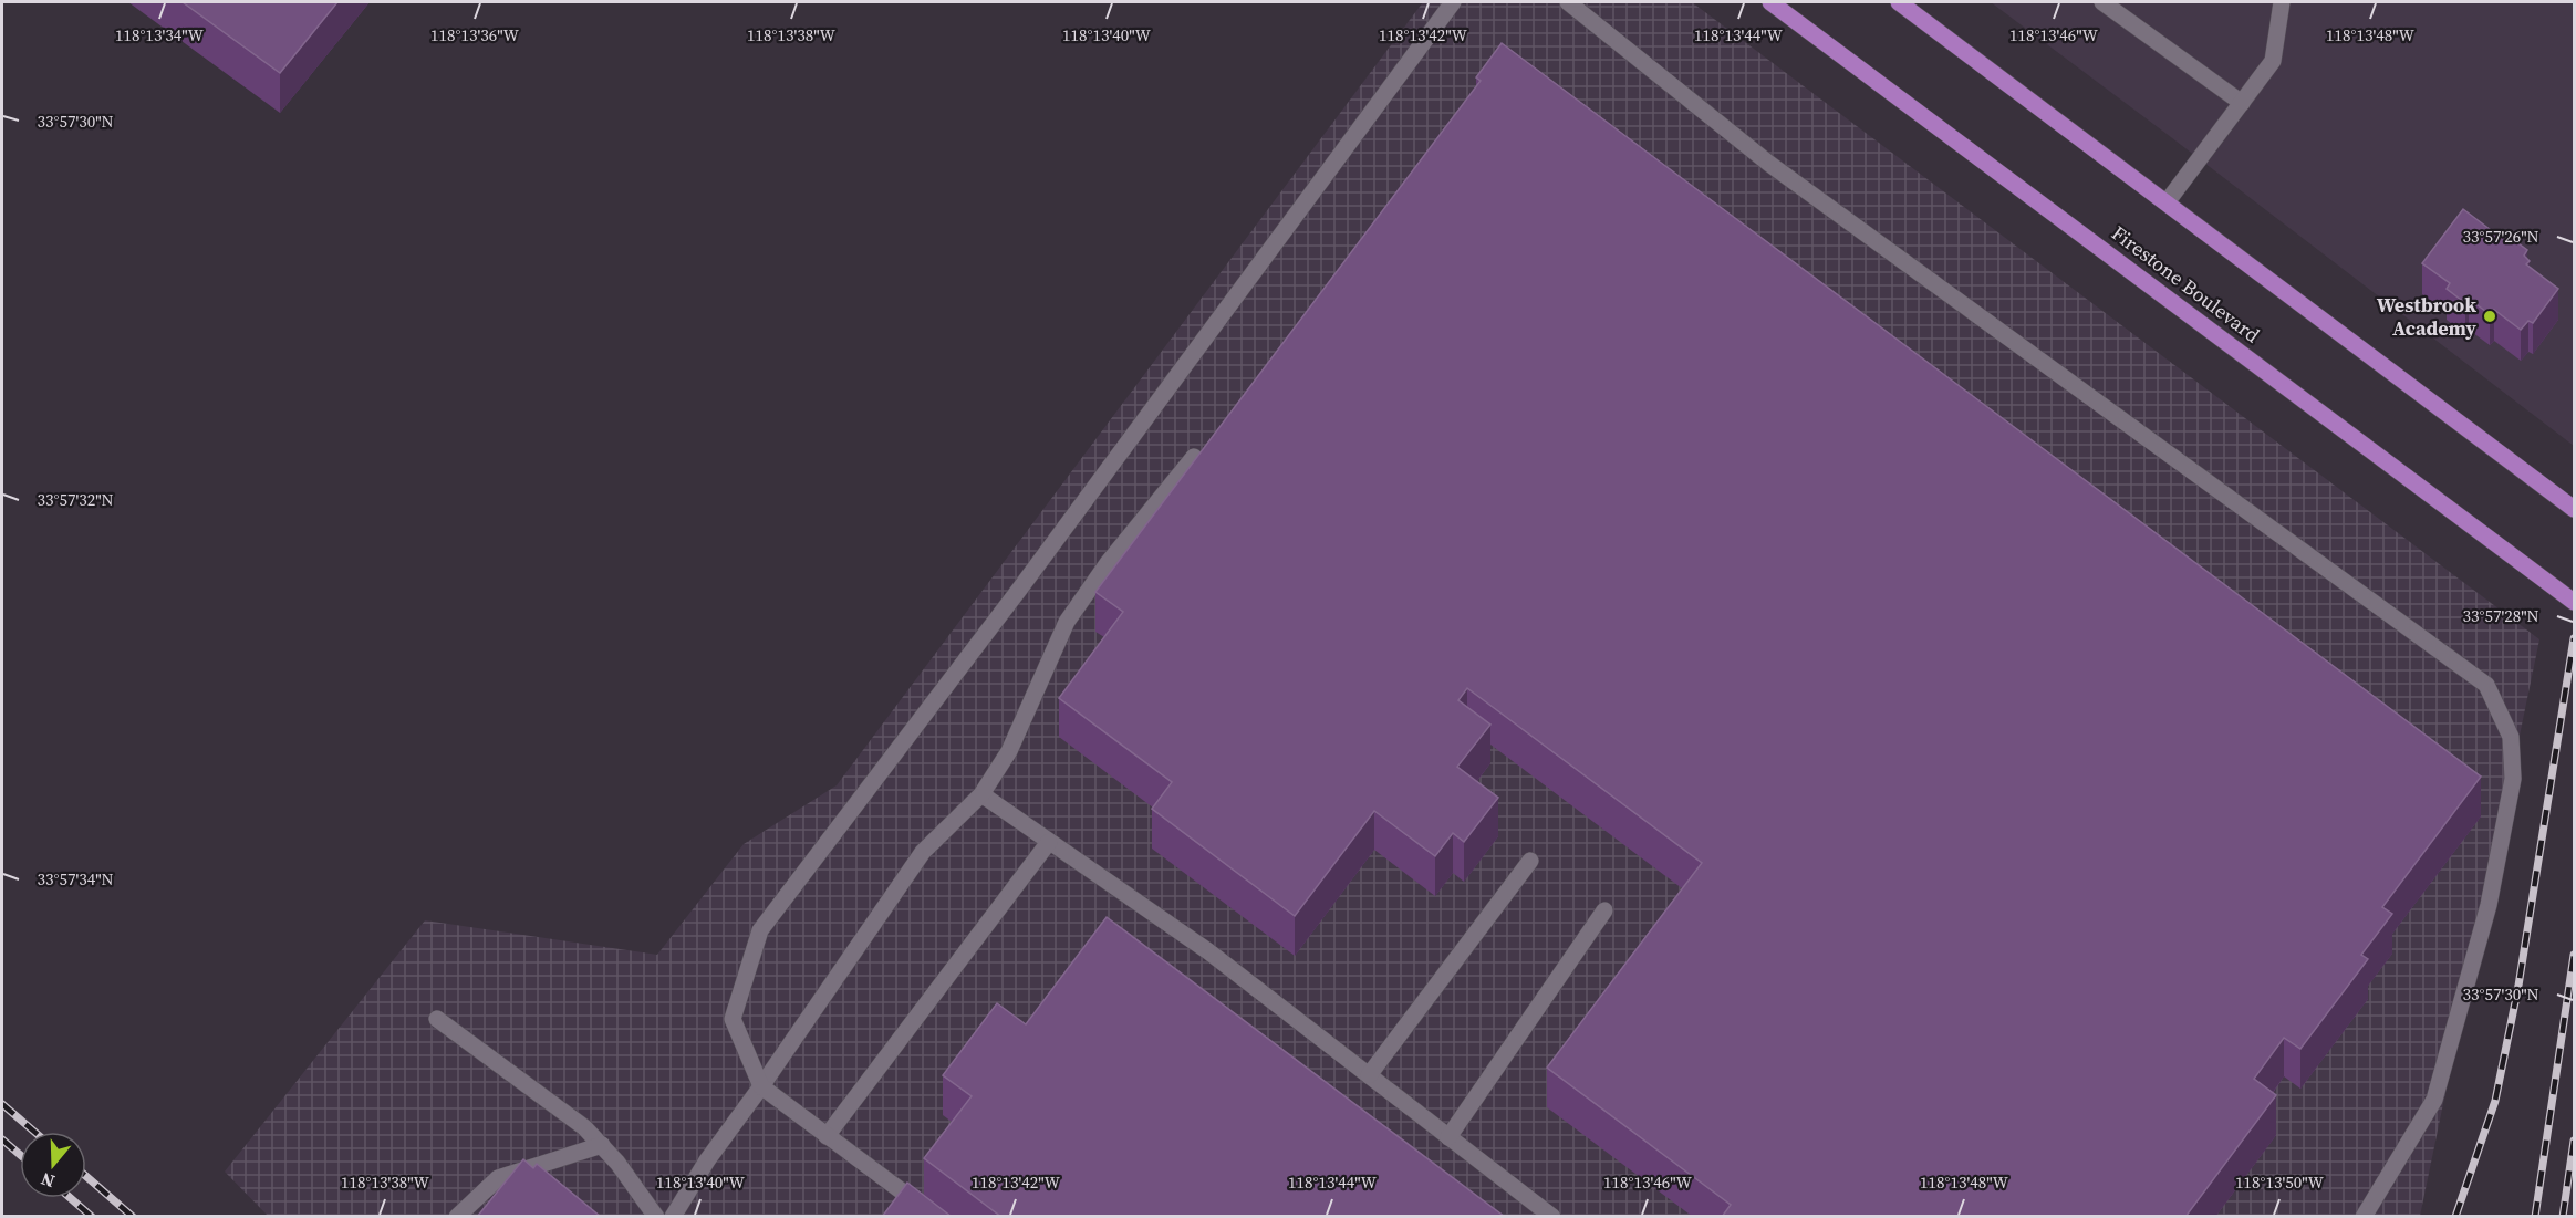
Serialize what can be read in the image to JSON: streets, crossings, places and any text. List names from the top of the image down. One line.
{"streets":{"main road":["Firestone Boulevard"]},"places":["Westbrook Academy"],"north":"bottom","coordinates":["118°13'34\"W","118°13'36\"W","118°13'48\"W","118°13'38\"W","118°13'40\"W","118°13'42\"W","118°13'44\"W","118°13'46\"W","33°57'30\"N","33°57'26\"N","33°57'32\"N","33°57'28\"N","33°57'34\"N","118°13'50\"W"]}
